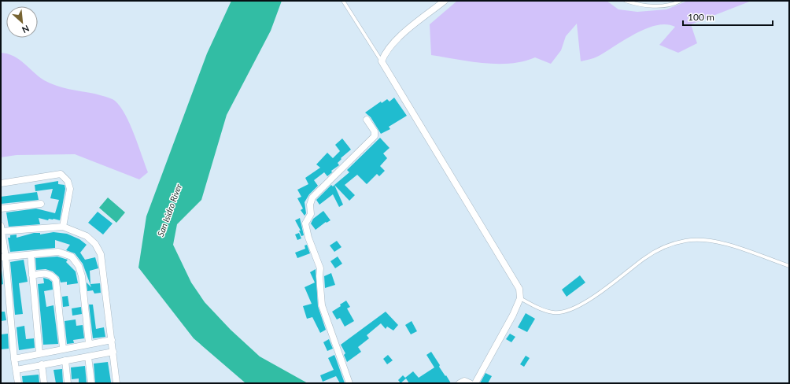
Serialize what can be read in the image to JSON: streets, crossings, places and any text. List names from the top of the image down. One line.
{"water":["San Isidro River"],"scale_bar":"100 m","north":"bottom right"}
